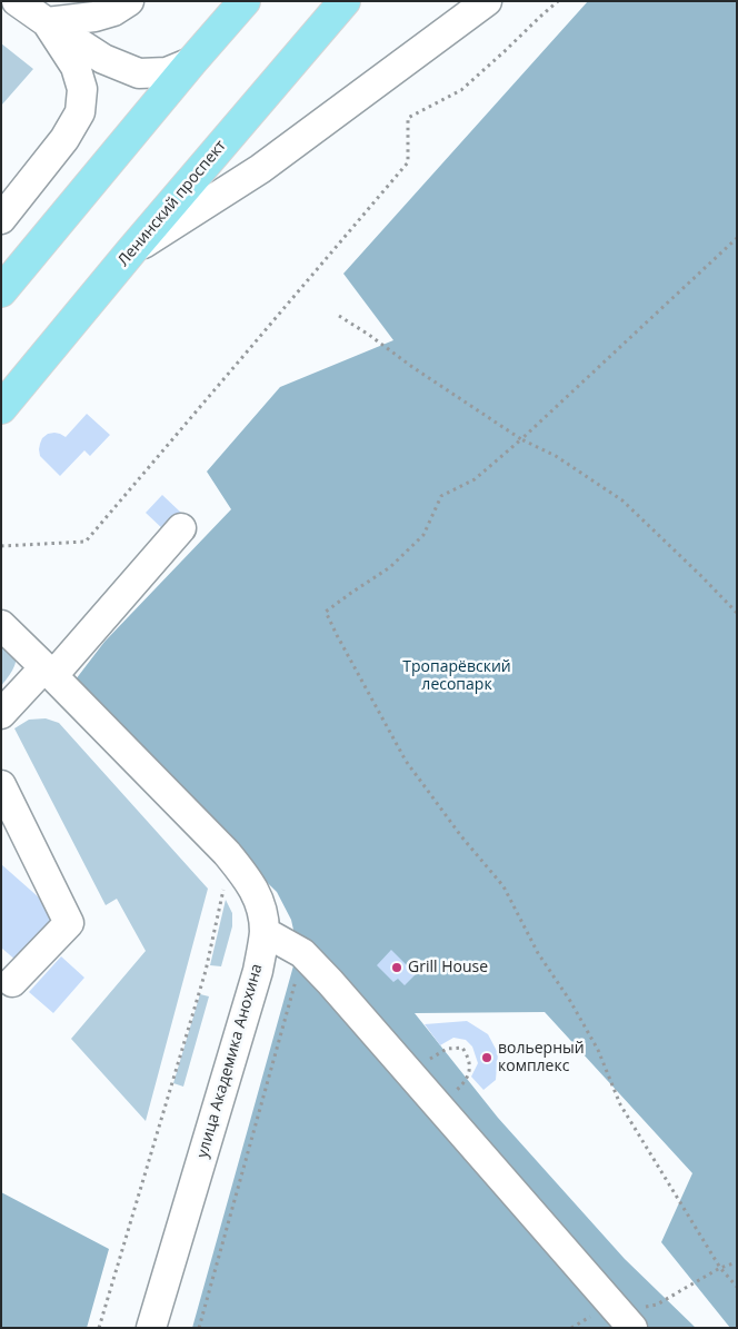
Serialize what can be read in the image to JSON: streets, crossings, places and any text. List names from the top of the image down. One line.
{"streets":{"main road":["Ленинский проспект"],"street":["улица Академика Анохина"]},"parks":["Тропарёвский лесопарк"],"places":["Grill House","вольерный комплекс"]}
